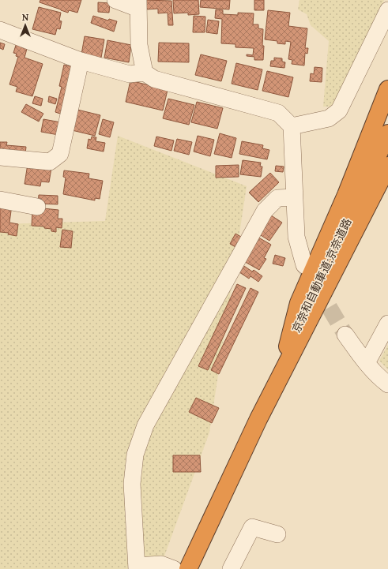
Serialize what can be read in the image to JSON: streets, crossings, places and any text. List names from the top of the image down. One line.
{"streets":{"highway":["京奈和自動車道;京奈道路"]},"north":"top"}
